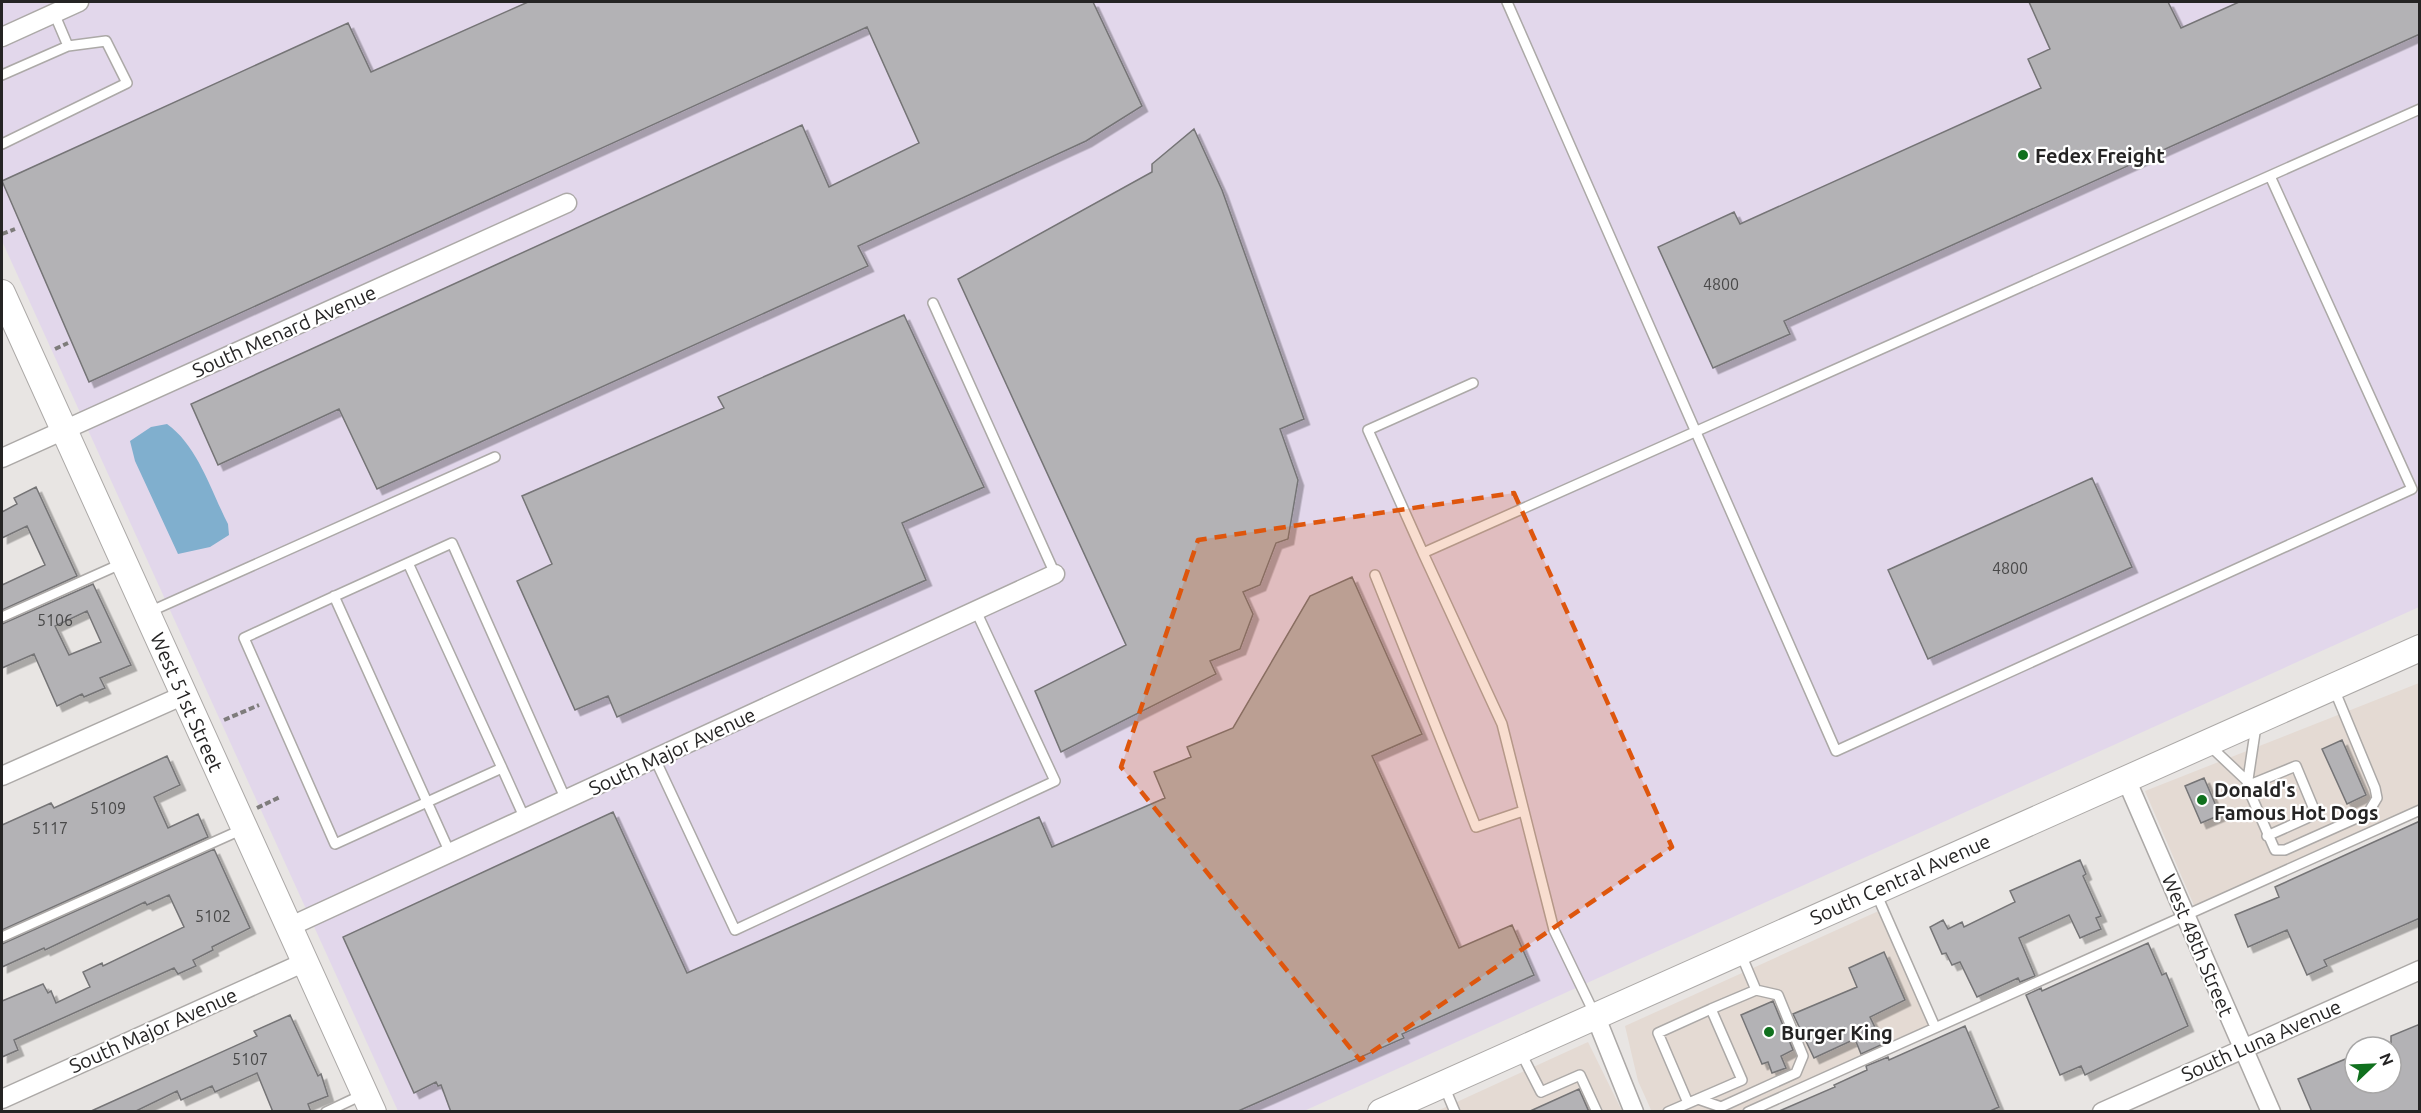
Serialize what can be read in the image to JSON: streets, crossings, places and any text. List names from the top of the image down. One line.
{"streets":{"main road":["West 51st Street","South Central Avenue"],"street":["South Menard Avenue","South Major Avenue","West 48th Street","South Luna Avenue"]},"crossings":[["South Menard Avenue","West 51st Street"],["West 51st Street","South Major Avenue"],["South Central Avenue","West 48th Street"],["West 48th Street","South Luna Avenue"]],"places":["Fedex Freight","Donald's Famous Hot Dogs","Burger King"],"house_numbers":["4800","4800","5106","5109","5117","5102","5107"],"north":"top right"}
